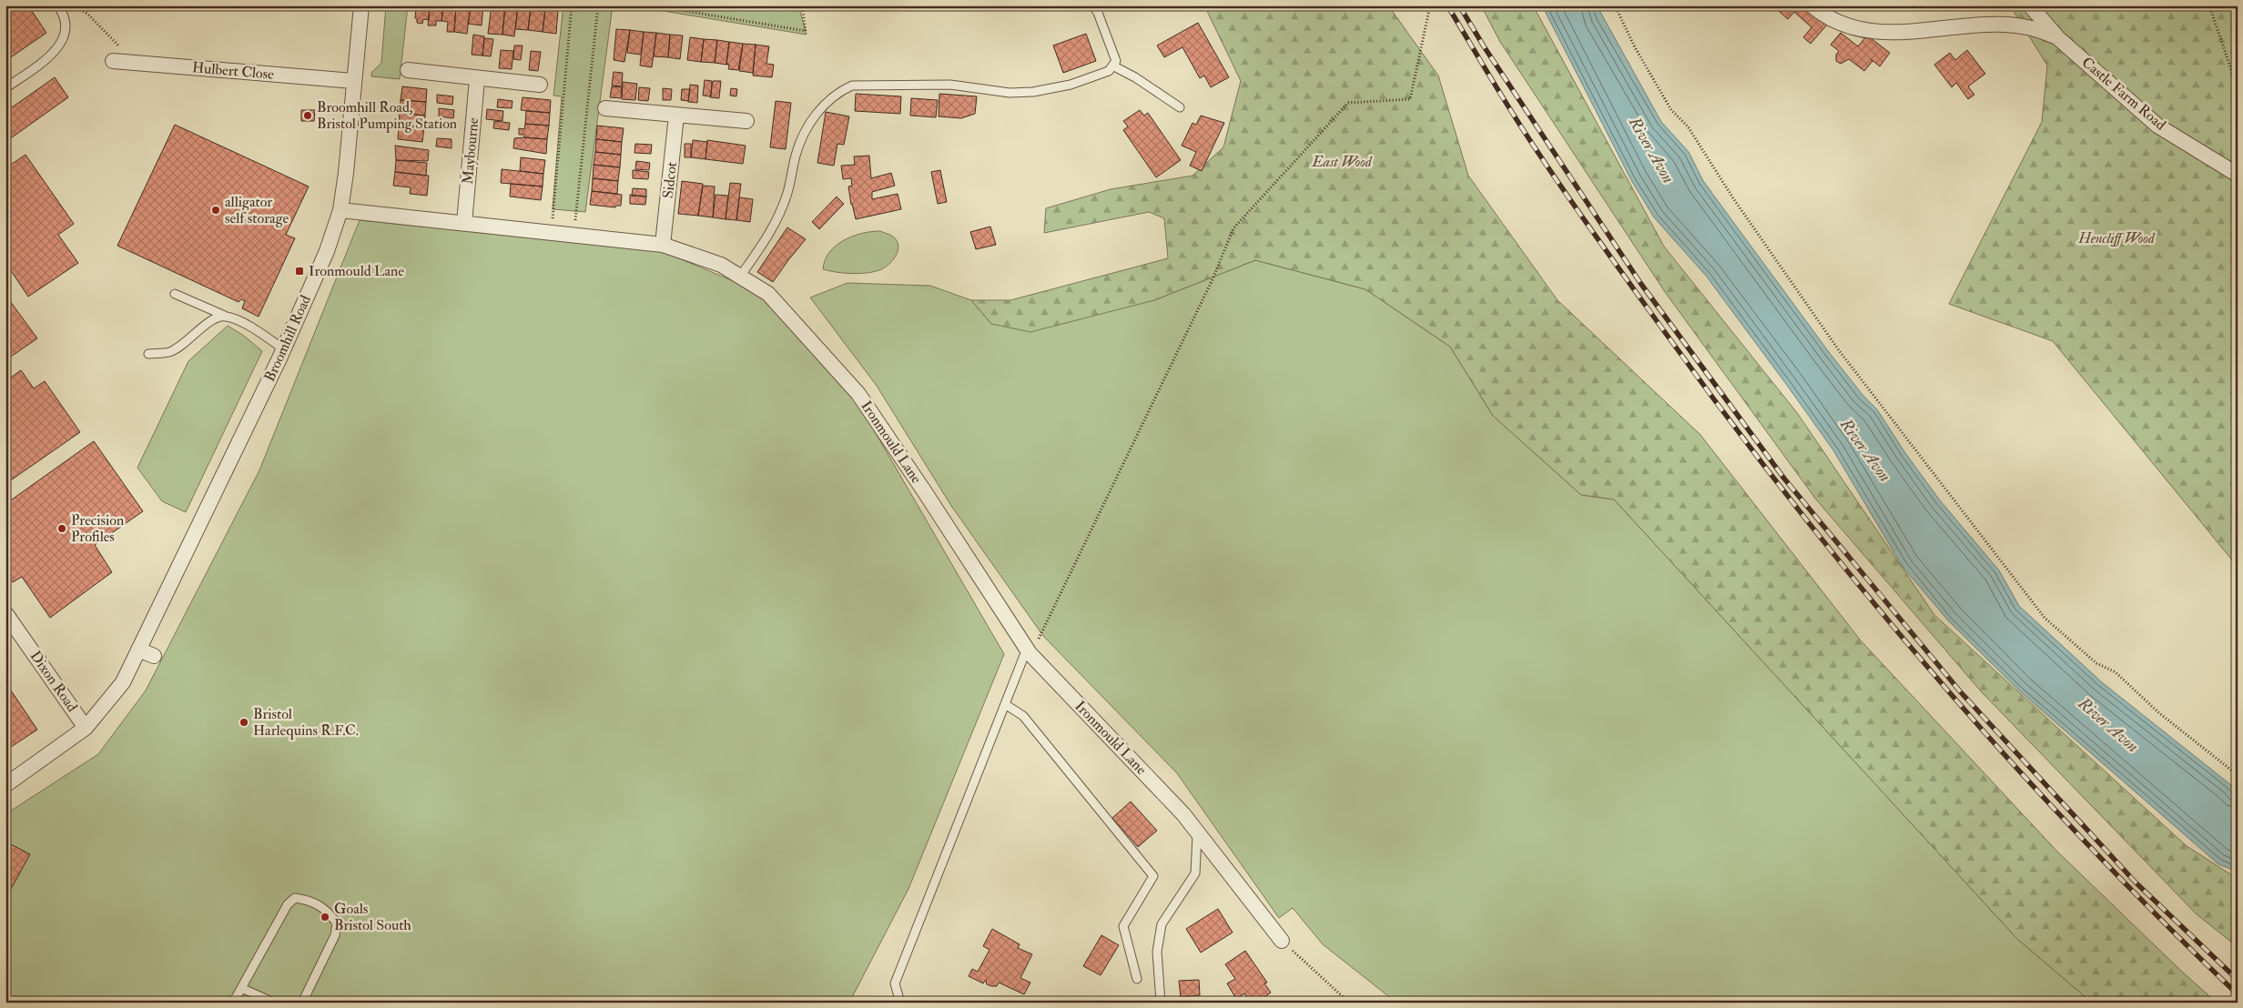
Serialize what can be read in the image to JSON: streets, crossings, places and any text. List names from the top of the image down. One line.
{"streets":{"street":["Hulbert Close","Castle Farm Road","Maybourne","Sidcot","Broomhill Road","Ironmould Lane","Dixon Road"]},"crossings":[["Hulbert Close","Broomhill Road"],["Maybourne","Ironmould Lane"],["Sidcot","Ironmould Lane"],["Broomhill Road","Ironmould Lane"],["Broomhill Road","Dixon Road"]],"water":["River Avon"],"parks":["East Wood","Hencliff Wood"],"places":{"other":["Broomhill Road, Bristol Pumping Station","alligator self storage","Precision Profiles","Bristol Harlequins R.F.C.","Goals Bristol South"],"transit":["Ironmould Lane"]}}
